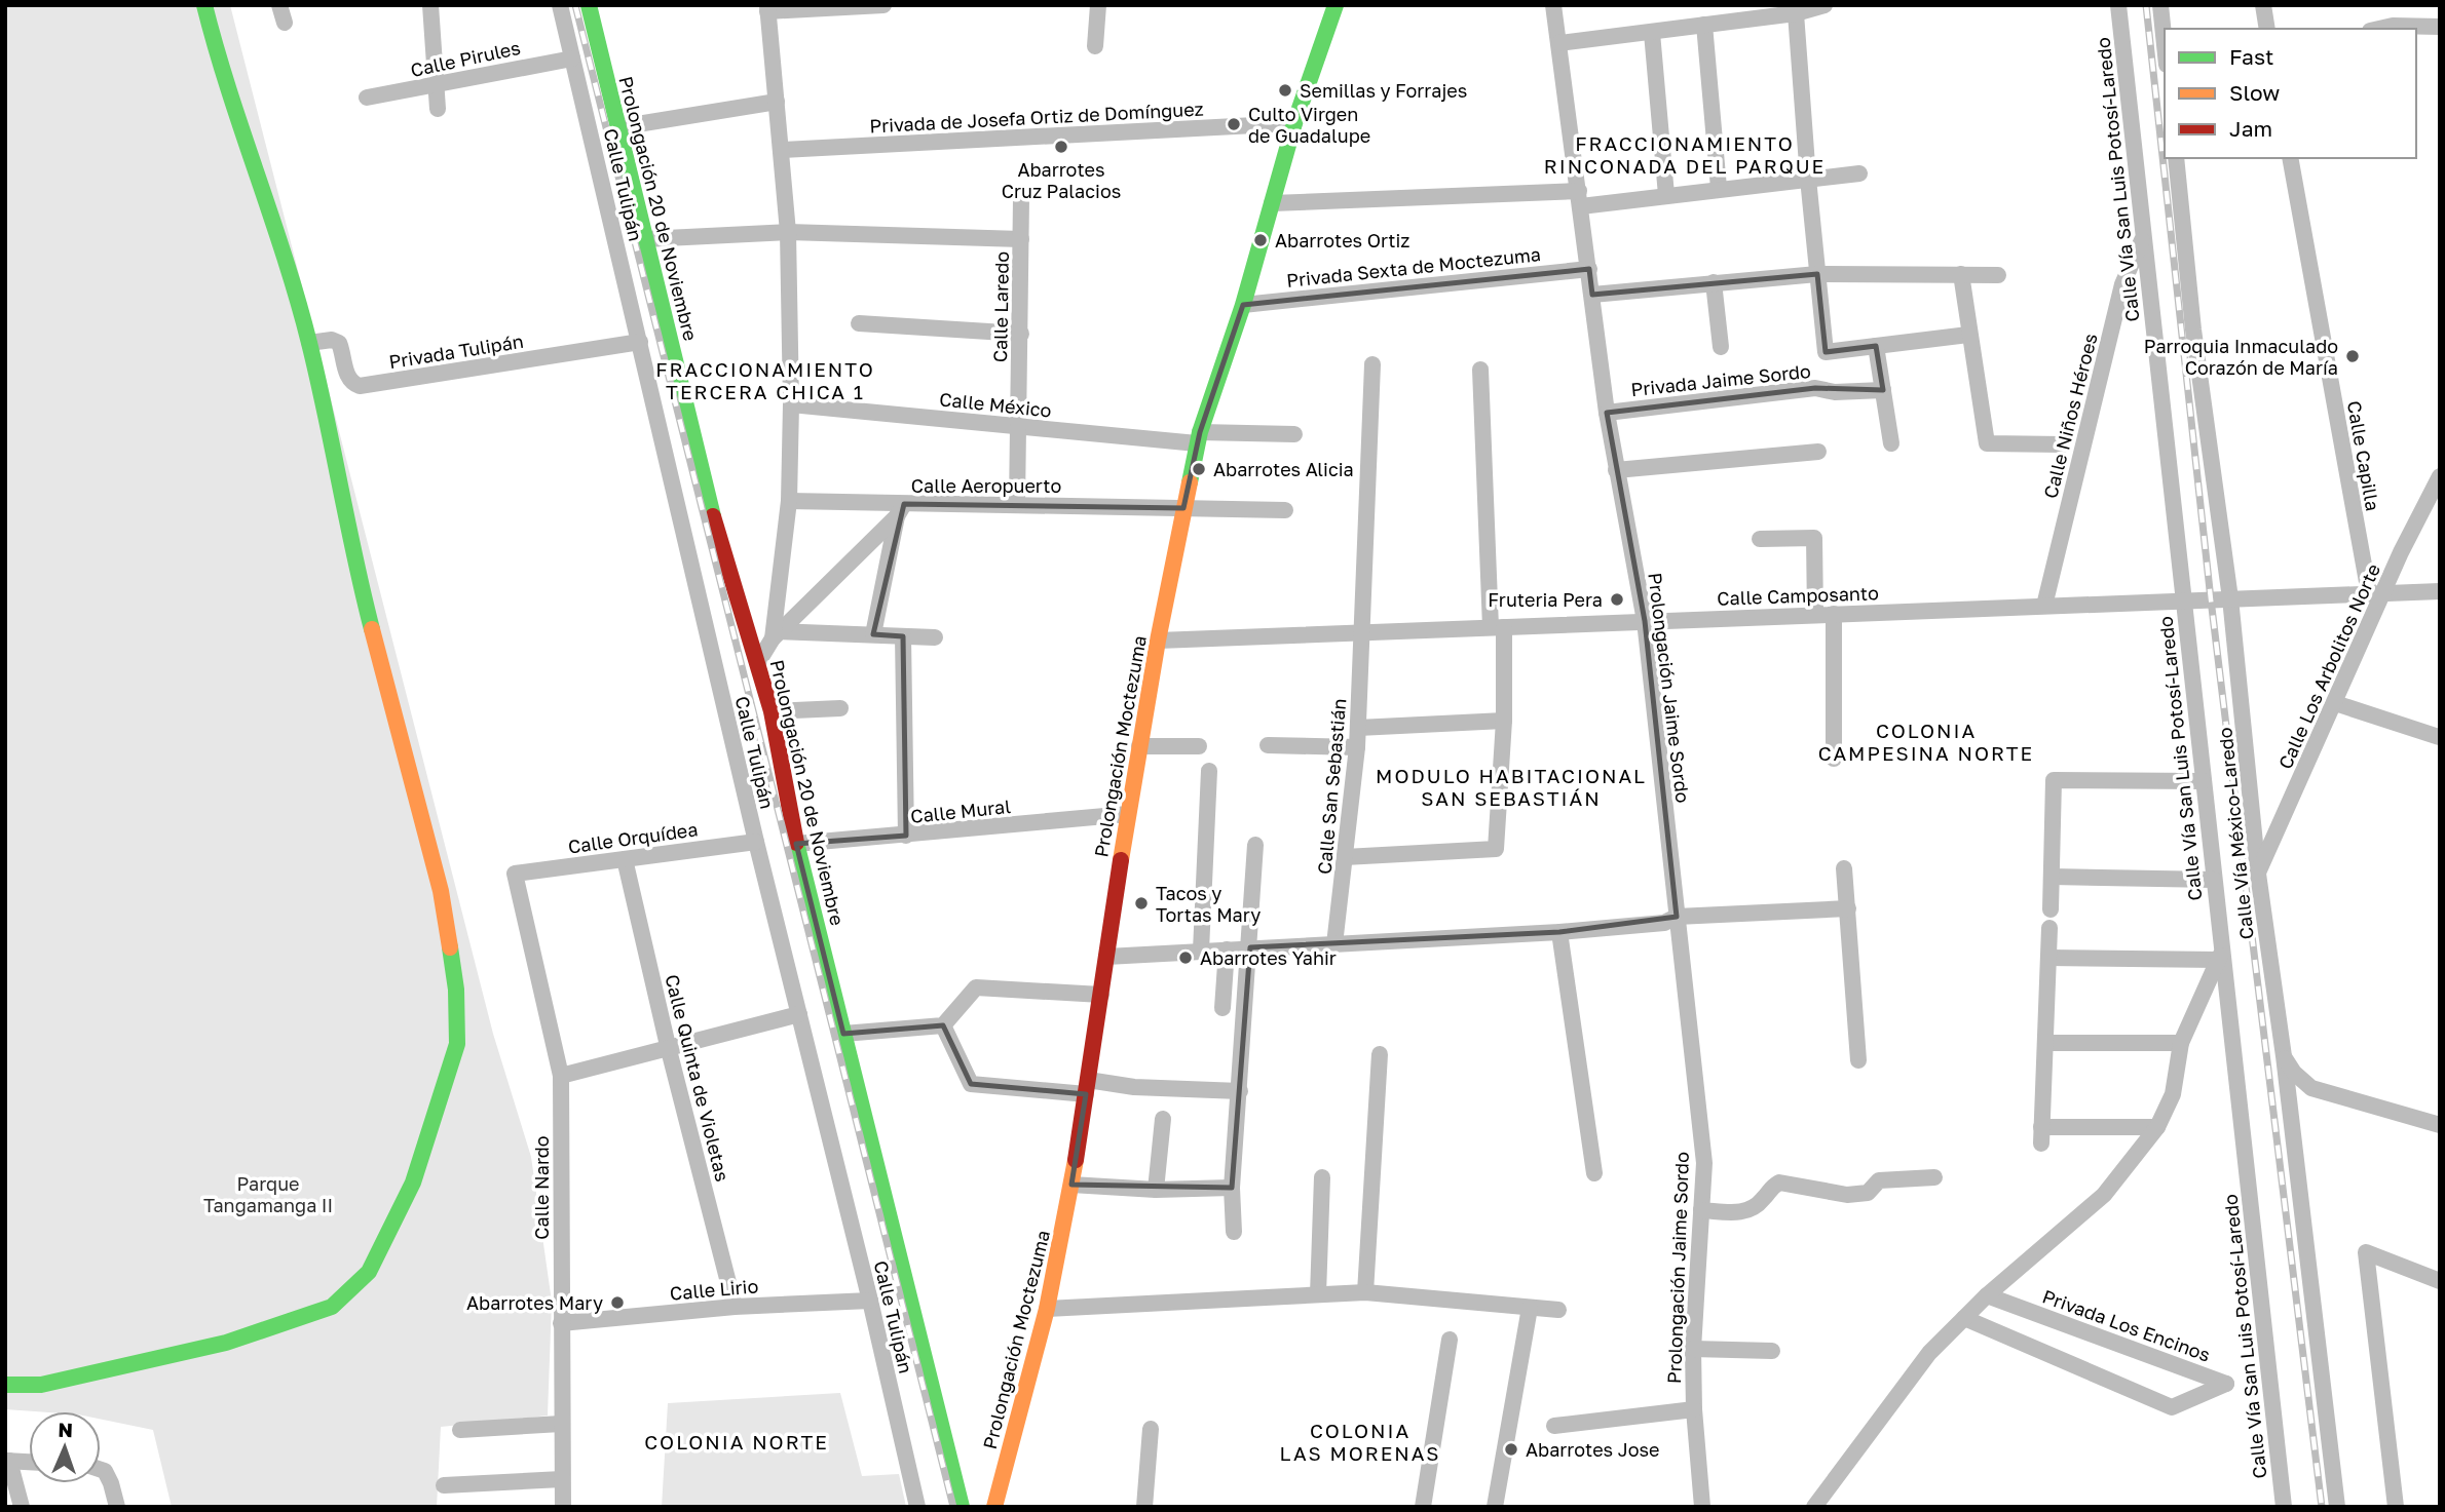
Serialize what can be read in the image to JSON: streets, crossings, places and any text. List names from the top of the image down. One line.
{"streets":{"street":["Calle Pirules","Privada de Josefa Ortiz de Domínguez","Calle Vía San Luis Potosí-Laredo","Calle Tulipán","Prolongación 20 de Noviembre","Privada Sexta de Moctezuma","Calle Laredo","Privada Tulipán","Privada Jaime Sordo","Calle México","Calle Niños Héroes","Calle Capilla","Calle Aeropuerto","Calle Camposanto","Calle Los Arbolitos Norte","Prolongación Jaime Sordo","Prolongación Moctezuma","Calle San Sebastián","Calle Mural","Calle Vía México-Laredo","Calle Orquídea","Calle Quinta de Violetas","Calle Nardo","Calle Lirio","Privada Los Encinos"]},"crossings":[["Calle Pirules","Calle Tulipán"],["Privada de Josefa Ortiz de Domínguez","Prolongación Moctezuma"],["Calle Vía San Luis Potosí-Laredo","Calle Niños Héroes"],["Calle Vía San Luis Potosí-Laredo","Calle Camposanto"],["Calle Tulipán","Privada Tulipán"],["Calle Tulipán","Calle Orquídea"],["Calle Tulipán","Calle Lirio"],["Prolongación 20 de Noviembre","Calle Mural"],["Privada Sexta de Moctezuma","Prolongación Jaime Sordo"],["Privada Sexta de Moctezuma","Prolongación Moctezuma"],["Calle Laredo","Calle México"],["Calle Laredo","Calle Aeropuerto"],["Privada Jaime Sordo","Prolongación Jaime Sordo"],["Calle México","Prolongación Moctezuma"],["Calle Niños Héroes","Calle Camposanto"],["Calle Capilla","Calle Camposanto"],["Calle Capilla","Calle Los Arbolitos Norte"],["Calle Aeropuerto","Prolongación Moctezuma"],["Calle Camposanto","Calle Los Arbolitos Norte"],["Calle Camposanto","Prolongación Jaime Sordo"],["Calle Camposanto","Prolongación Moctezuma"],["Calle Camposanto","Calle San Sebastián"],["Calle Camposanto","Calle Vía México-Laredo"],["Calle Los Arbolitos Norte","Calle Vía México-Laredo"],["Prolongación Moctezuma","Calle Mural"],["Calle Orquídea","Calle Quinta de Violetas"],["Calle Orquídea","Calle Nardo"],["Calle Quinta de Violetas","Calle Lirio"],["Calle Nardo","Calle Lirio"]],"districts":["FRACCIONAMIENTO RINCONADA DEL PARQUE","FRACCIONAMIENTO TERCERA CHICA 1","COLONIA CAMPESINA NORTE","MODULO HABITACIONAL SAN SEBASTIÁN","COLONIA LAS MORENAS","COLONIA NORTE"],"parks":["Parque Tangamanga II"],"places":["Semillas y Forrajes","Culto Virgen de Guadalupe","Abarrotes Cruz Palacios","Abarrotes Ortiz","Parroquia Inmaculado Corazón de María","Abarrotes Alicia","Fruteria Pera","Tacos y Tortas Mary","Abarrotes Yahir","Abarrotes Mary","Abarrotes Jose"],"legend":["Fast","Slow","Jam"],"north":"top"}
